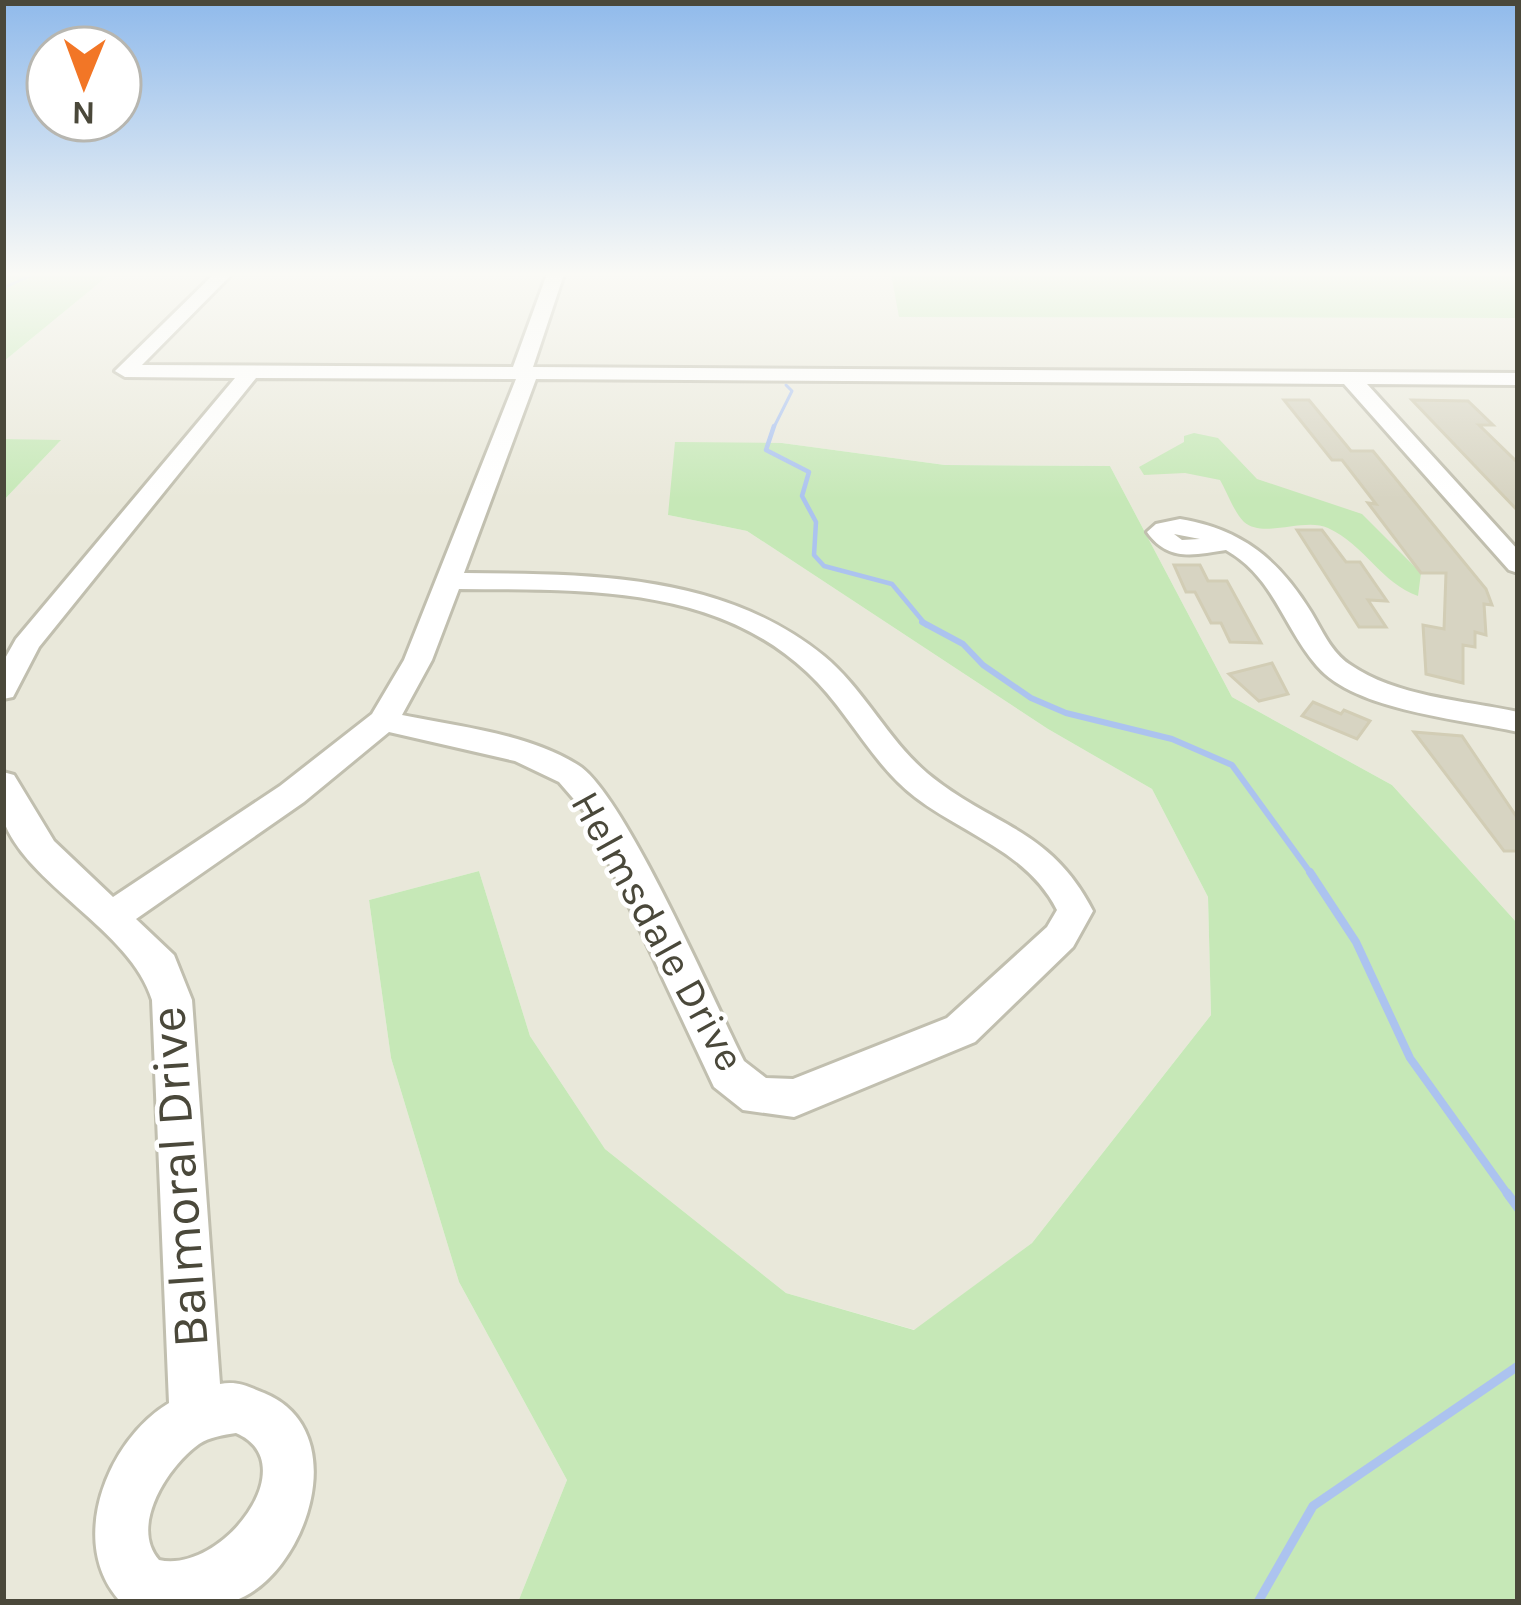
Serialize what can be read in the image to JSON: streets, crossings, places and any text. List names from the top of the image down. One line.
{"streets":{"street":["Helmsdale Drive","Balmoral Drive"]},"north":"bottom"}
